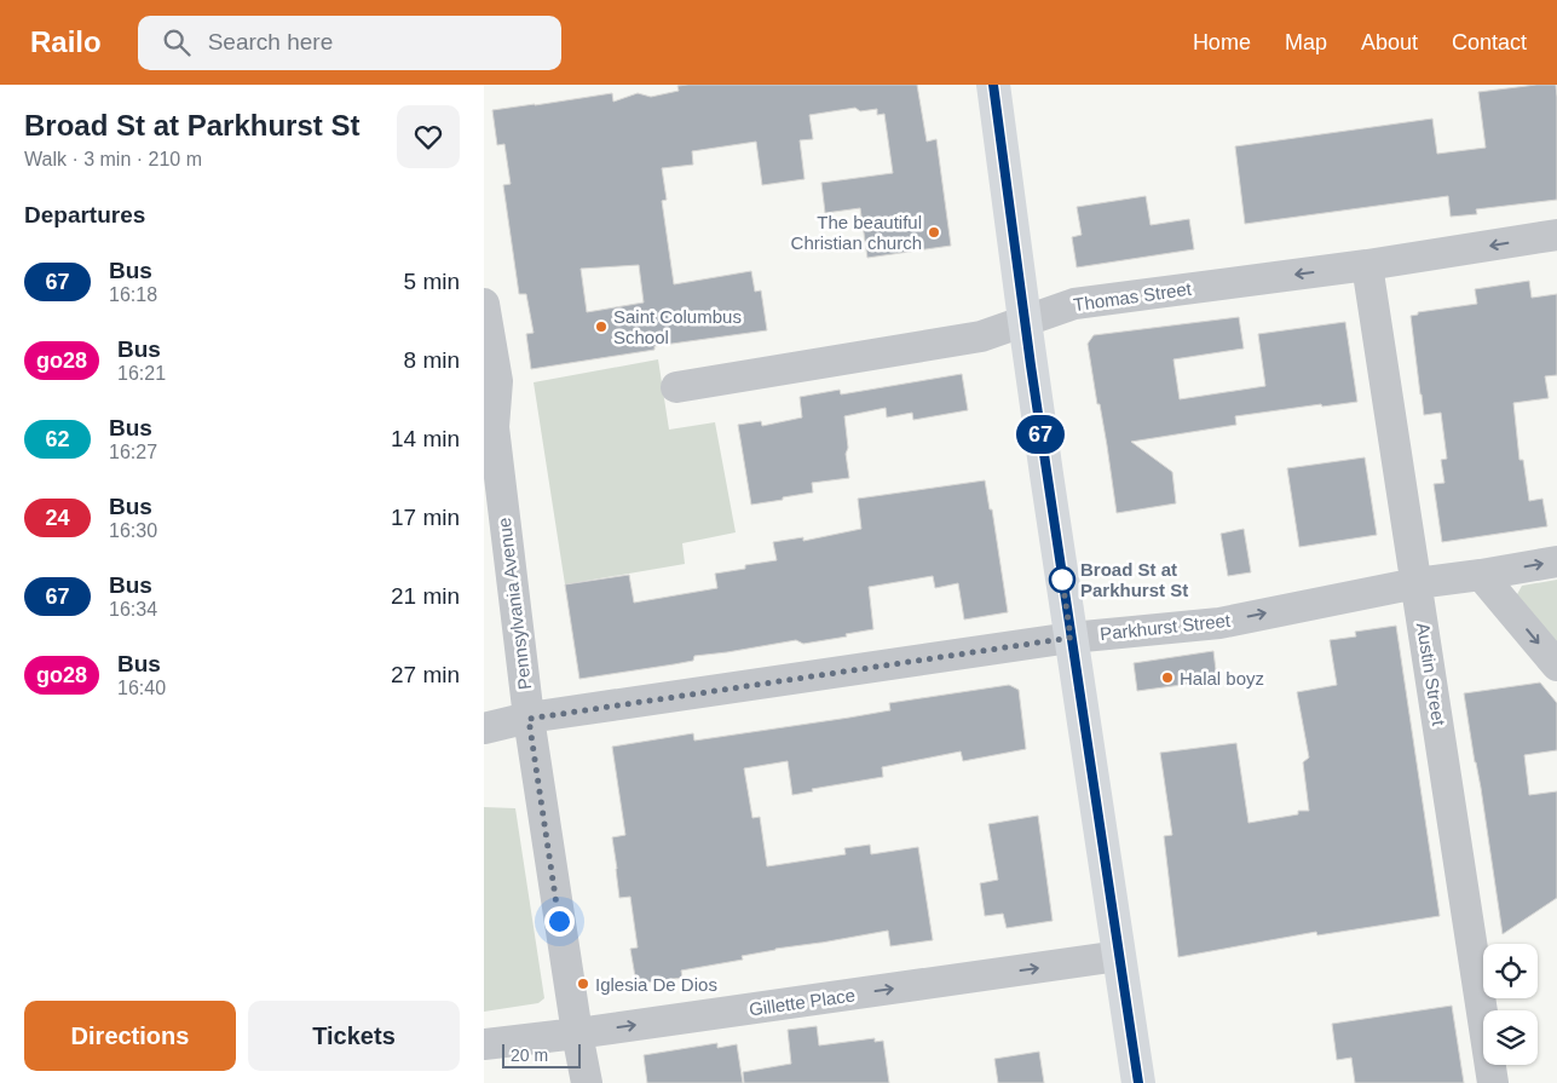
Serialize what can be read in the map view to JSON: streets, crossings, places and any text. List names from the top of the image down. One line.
{"streets":{"street":["Thomas Street","Pennsylvania Avenue","Parkhurst Street","Austin Street","Gillette Place"]},"crossings":[["Thomas Street","Austin Street"],["Pennsylvania Avenue","Parkhurst Street"],["Pennsylvania Avenue","Gillette Place"],["Parkhurst Street","Austin Street"]],"one_way":["Thomas Street","Parkhurst Street","Gillette Place"],"places":["The beautiful Christian church","Saint Columbus School","Broad St at Parkhurst St","Halal boyz","Iglesia De Dios"],"lines":["bus line 67"],"scale_bar":"20 m","page":{"header":"Railo","search":"Search here","nav":["Home","Map","About","Contact"],"heading":[["Broad St at Parkhurst St","Walk · 3 min · 210 m"],"Departures"],"on_map":"67","list":[{"mark":"67","name":"Bus","note":"16:18","value":"5 min"},{"mark":"go28","name":"Bus","note":"16:21","value":"8 min"},{"mark":"62","name":"Bus","note":"16:27","value":"14 min"},{"mark":"24","name":"Bus","note":"16:30","value":"17 min"},{"mark":"67","name":"Bus","note":"16:34","value":"21 min"},{"mark":"go28","name":"Bus","note":"16:40","value":"27 min"}],"buttons":["Directions","Tickets"],"scale":"20 m"}}
